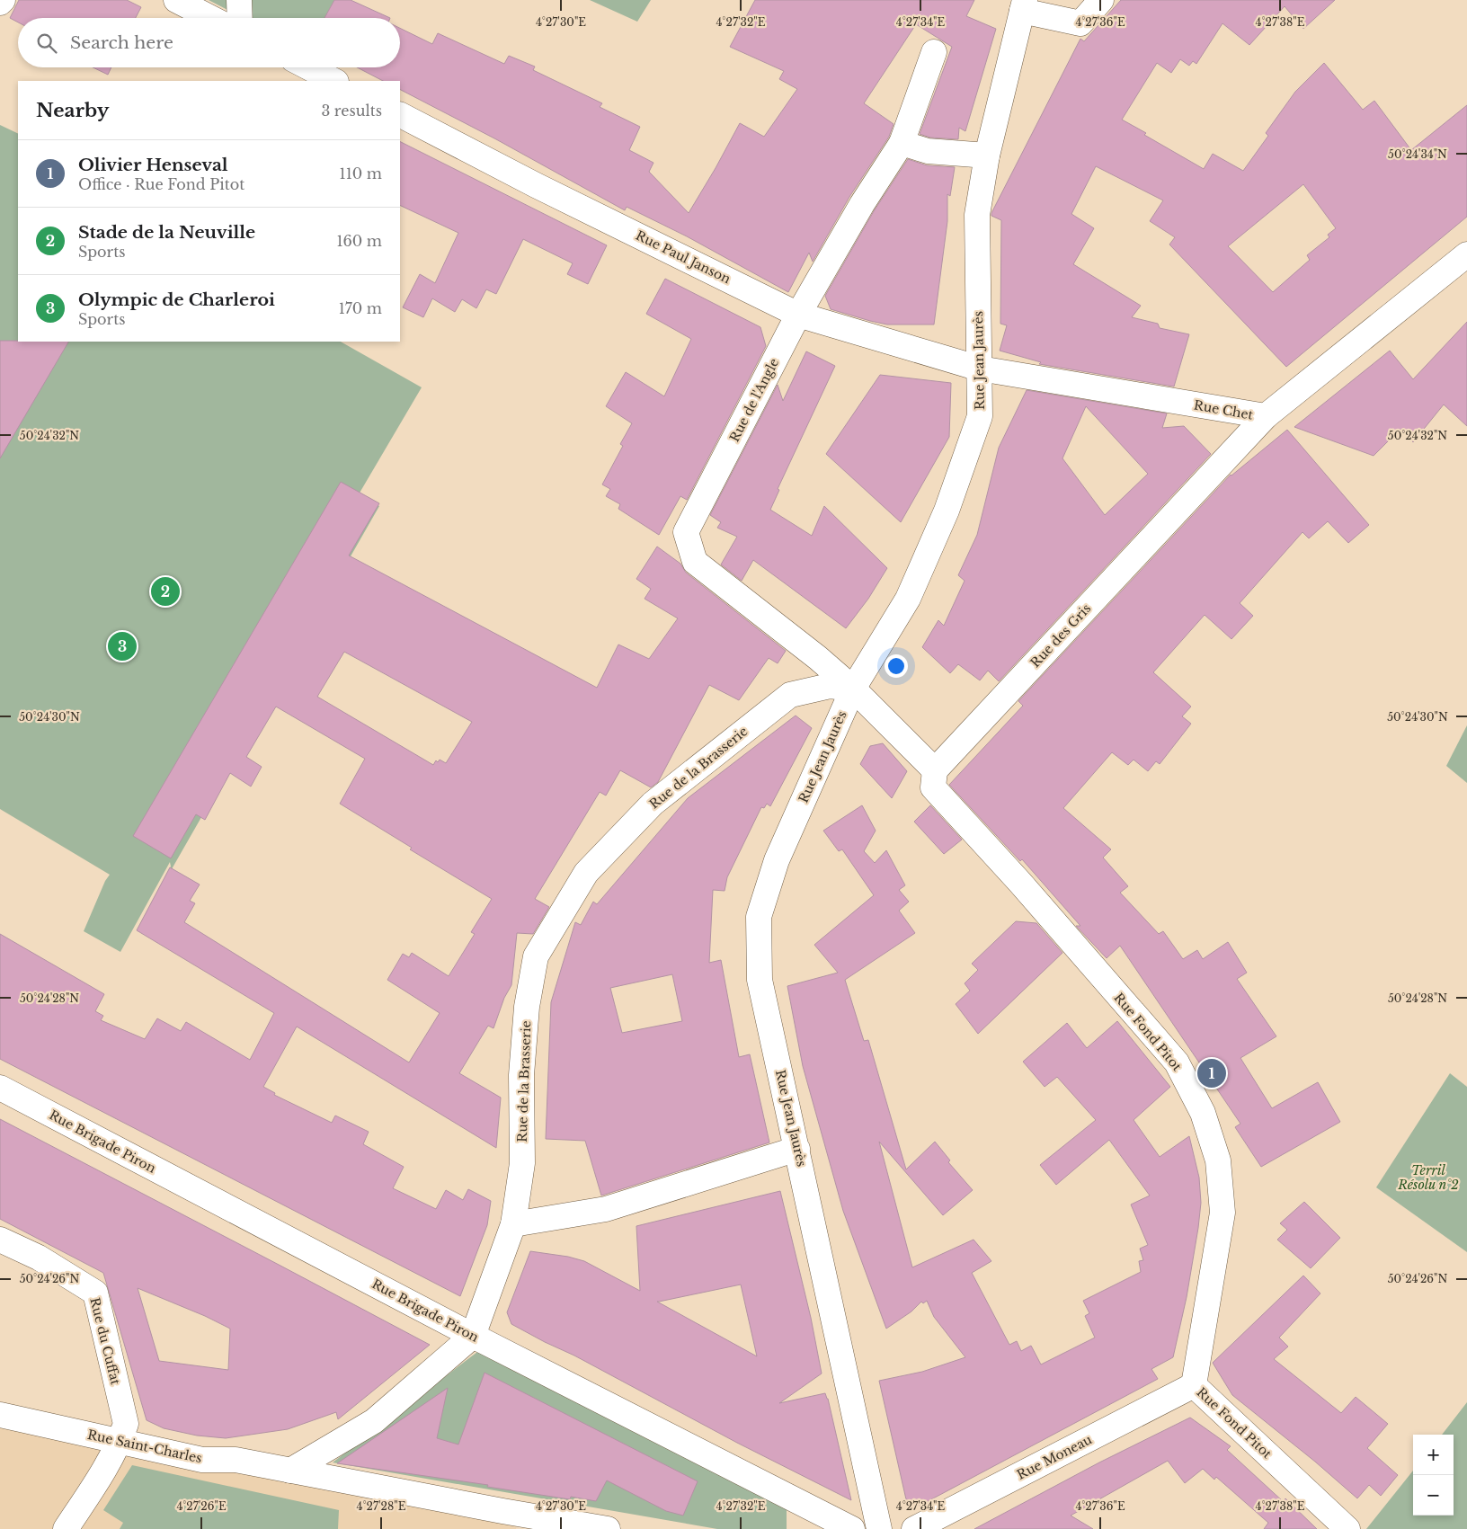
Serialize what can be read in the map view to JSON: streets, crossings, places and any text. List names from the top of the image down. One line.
{"streets":{"street":["Rue Paul Janson","Rue Jean Jaurès","Rue de l'Angle","Rue Chet","Rue des Gris","Rue de la Brasserie","Rue Fond Pitot","Rue Brigade Piron","Rue du Cuffat","Rue Saint-Charles","Rue Moneau"]},"crossings":[["Rue Paul Janson","Rue Jean Jaurès"],["Rue Paul Janson","Rue de l'Angle"],["Rue Paul Janson","Rue Chet"],["Rue Jean Jaurès","Rue de l'Angle"],["Rue Jean Jaurès","Rue Chet"],["Rue Jean Jaurès","Rue de la Brasserie"],["Rue de l'Angle","Rue de la Brasserie"],["Rue Chet","Rue des Gris"],["Rue des Gris","Rue Fond Pitot"],["Rue de la Brasserie","Rue Brigade Piron"],["Rue Fond Pitot","Rue Moneau"],["Rue du Cuffat","Rue Saint-Charles"]],"parks":["Terril Résolu n°2"],"page":{"search":"Search here","heading":["Nearby","3 results"],"list":[{"mark":"1","name":"Olivier Henseval","note":"Office · Rue Fond Pitot","value":"110 m"},{"mark":"2","name":"Stade de la Neuville","note":"Sports","value":"160 m"},{"mark":"3","name":"Olympic de Charleroi","note":"Sports","value":"170 m"}],"pins":["2","3","1"],"map_buttons":["+","−"]},"coordinates":["4°27'30\"E","4°27'32\"E","4°27'34\"E","4°27'36\"E","4°27'38\"E","50°24'34\"N","50°24'32\"N","50°24'30\"N","50°24'28\"N","50°24'26\"N","4°27'26\"E","4°27'28\"E"]}
